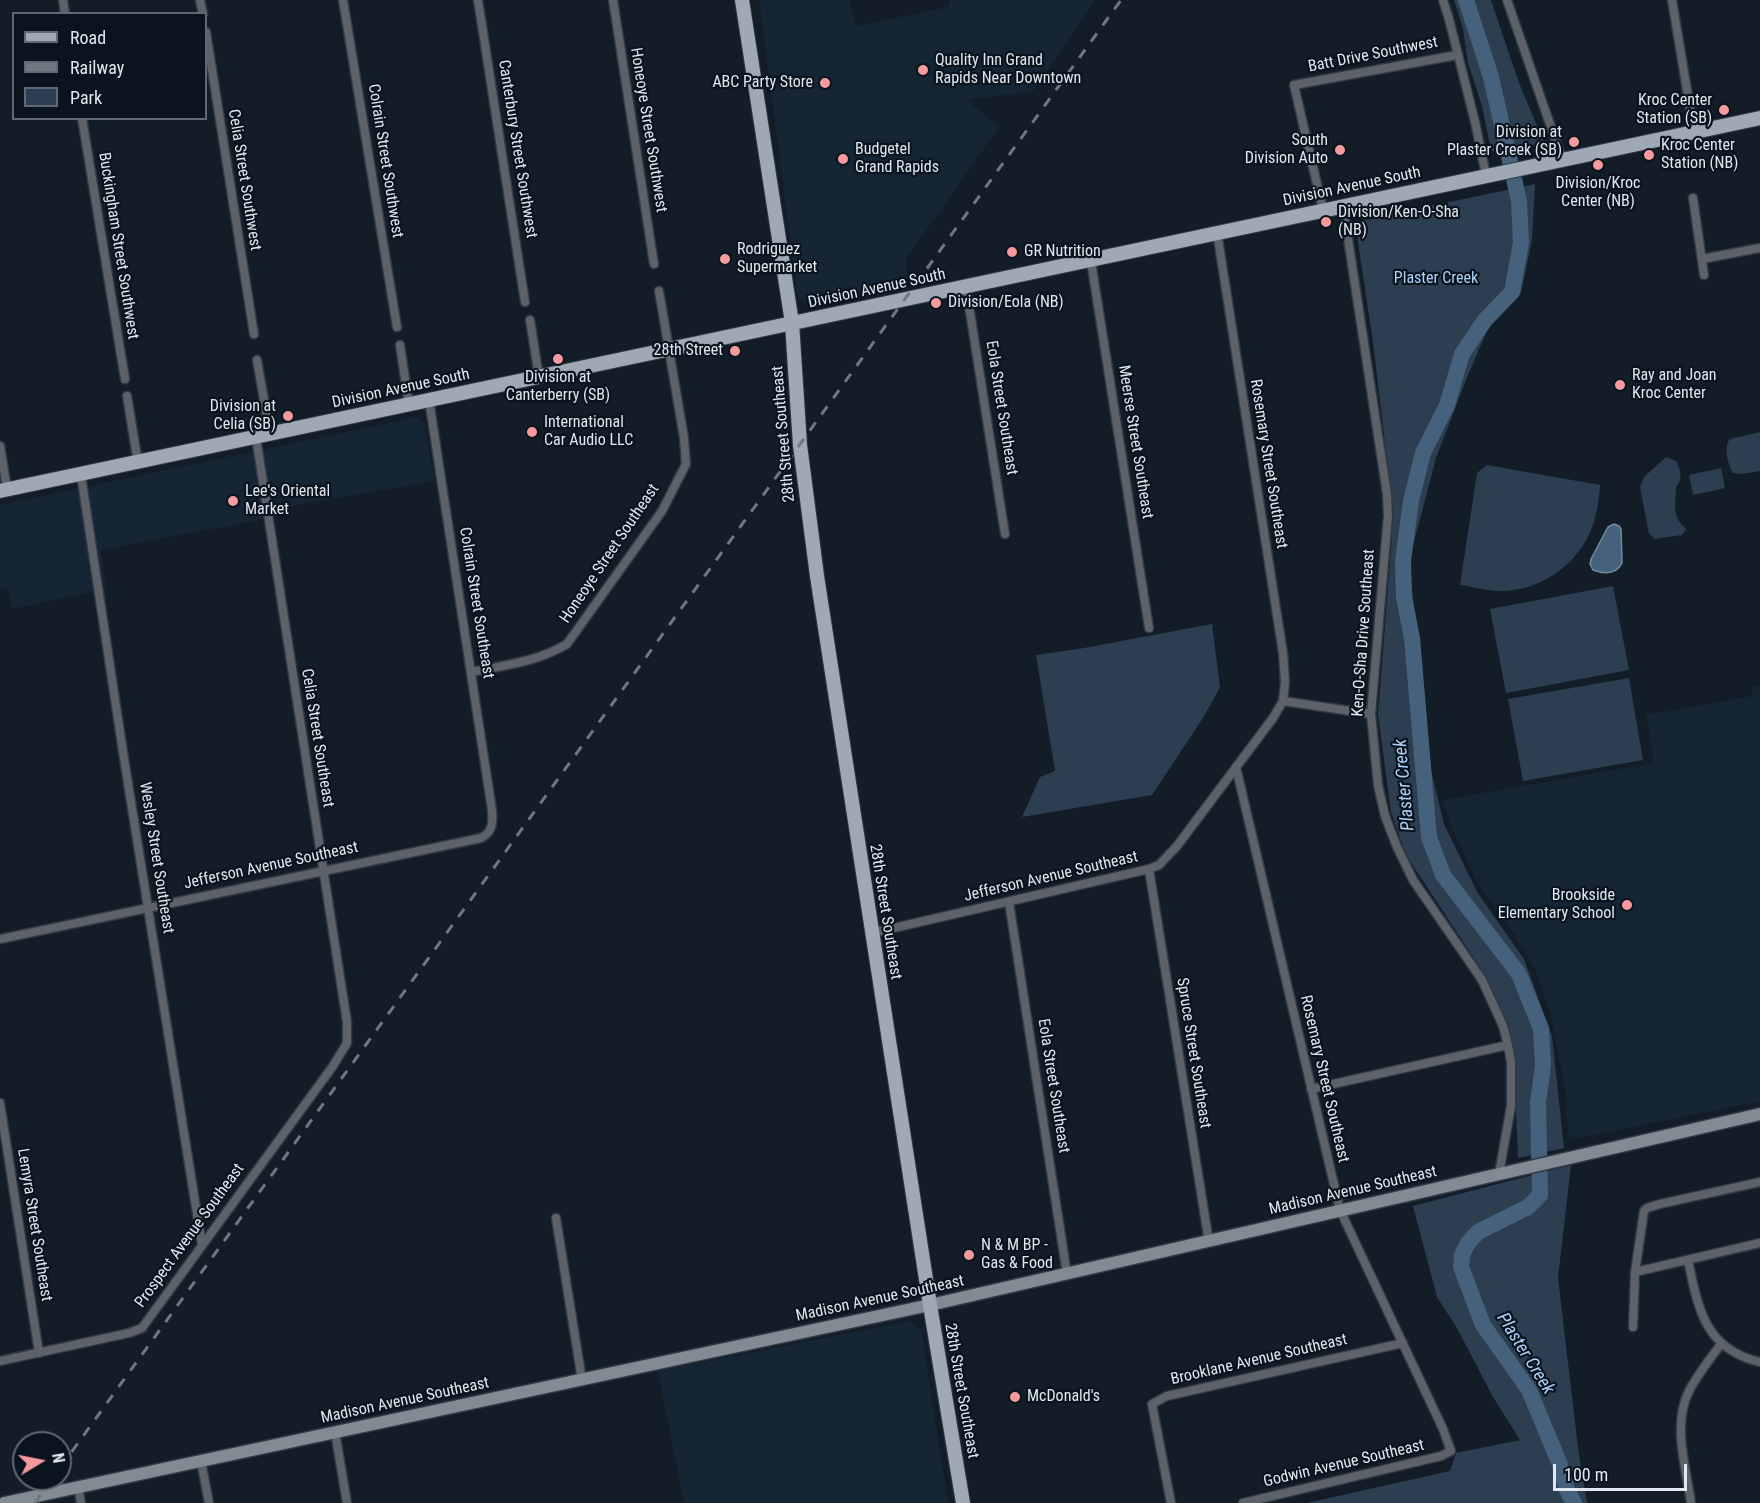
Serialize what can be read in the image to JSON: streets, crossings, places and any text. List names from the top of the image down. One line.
{"streets":{"main road":["Division Avenue South","28th Street Southeast"],"street":["Batt Drive Southwest","Honeoye Street Southwest","Canterbury Street Southwest","Colrain Street Southwest","Celia Street Southwest","Buckingham Street Southwest","Eola Street Southeast","Meerse Street Southeast","Rosemary Street Southeast","Honeoye Street Southeast","Colrain Street Southeast","Ken-O-Sha Drive Southeast","Celia Street Southeast","Wesley Street Southeast","Jefferson Avenue Southeast","Spruce Street Southeast","Madison Avenue Southeast","Lemyra Street Southeast","Prospect Avenue Southeast","Brooklane Avenue Southeast","Godwin Avenue Southeast"]},"crossings":[["Batt Drive Southwest","Division Avenue South"],["Division Avenue South","Eola Street Southeast"],["Division Avenue South","28th Street Southeast"],["Division Avenue South","Meerse Street Southeast"],["Division Avenue South","Rosemary Street Southeast"],["Division Avenue South","Honeoye Street Southeast"],["Division Avenue South","Colrain Street Southeast"],["Division Avenue South","Ken-O-Sha Drive Southeast"],["Division Avenue South","Celia Street Southeast"],["Division Avenue South","Wesley Street Southeast"],["Eola Street Southeast","Jefferson Avenue Southeast"],["Eola Street Southeast","Madison Avenue Southeast"],["28th Street Southeast","Jefferson Avenue Southeast"],["28th Street Southeast","Madison Avenue Southeast"],["Rosemary Street Southeast","Jefferson Avenue Southeast"],["Rosemary Street Southeast","Madison Avenue Southeast"],["Rosemary Street Southeast","Brooklane Avenue Southeast"],["Rosemary Street Southeast","Godwin Avenue Southeast"],["Honeoye Street Southeast","Colrain Street Southeast"],["Colrain Street Southeast","Jefferson Avenue Southeast"],["Ken-O-Sha Drive Southeast","Madison Avenue Southeast"],["Celia Street Southeast","Jefferson Avenue Southeast"],["Celia Street Southeast","Prospect Avenue Southeast"],["Wesley Street Southeast","Jefferson Avenue Southeast"],["Wesley Street Southeast","Prospect Avenue Southeast"],["Jefferson Avenue Southeast","Spruce Street Southeast"],["Spruce Street Southeast","Madison Avenue Southeast"],["Lemyra Street Southeast","Prospect Avenue Southeast"]],"water":["Plaster Creek"],"parks":["Plaster Creek"],"places":["Quality Inn Grand Rapids Near Downtown","ABC Party Store","Kroc Center Station (SB)","Division at Plaster Creek (SB)","South Division Auto","Kroc Center Station (NB)","Budgetel Grand Rapids","Division/Kroc Center (NB)","Division/Ken-O-Sha (NB)","GR Nutrition","Rodriguez Supermarket","Division/Eola (NB)","28th Street","Division at Canterberry (SB)","Ray and Joan Kroc Center","Division at Celia (SB)","International Car Audio LLC","Lee's Oriental Market","Brookside Elementary School","N & M BP - Gas & Food","McDonald's"],"legend":["Road","Railway","Park"],"scale_bar":"100 m","north":"right"}
